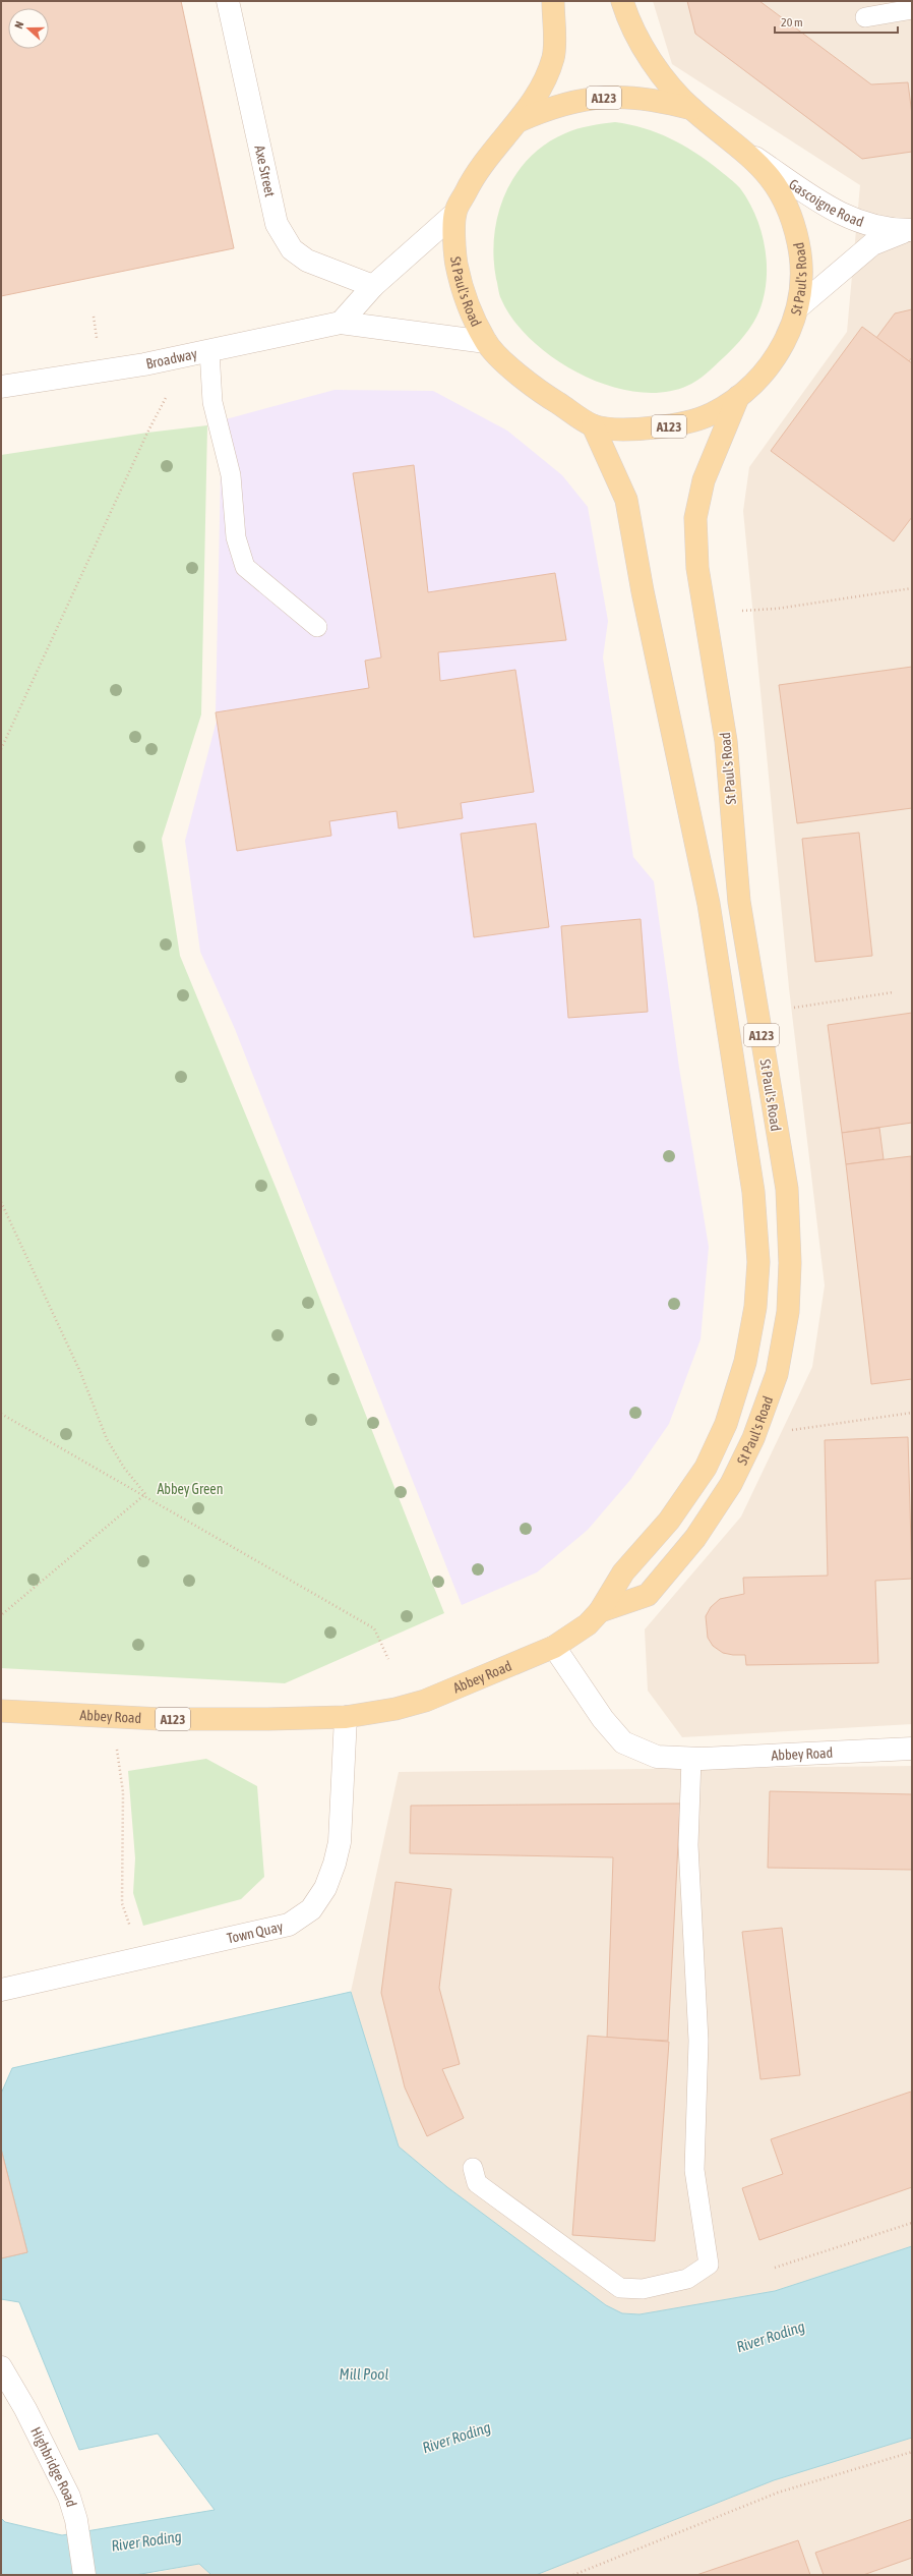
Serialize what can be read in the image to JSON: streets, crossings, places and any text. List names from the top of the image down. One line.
{"streets":{"main road":["A123","St Paul's Road","Abbey Road"],"street":["Axe Street","Gascoigne Road","Broadway","Town Quay","Highbridge Road"]},"crossings":[["Gascoigne Road","St Paul's Road"],["St Paul's Road","Broadway"],["St Paul's Road","Abbey Road"],["Abbey Road","Town Quay"]],"water":["River Roding","Mill Pool"],"parks":["Abbey Green"],"scale_bar":"20 m","north":"left"}
